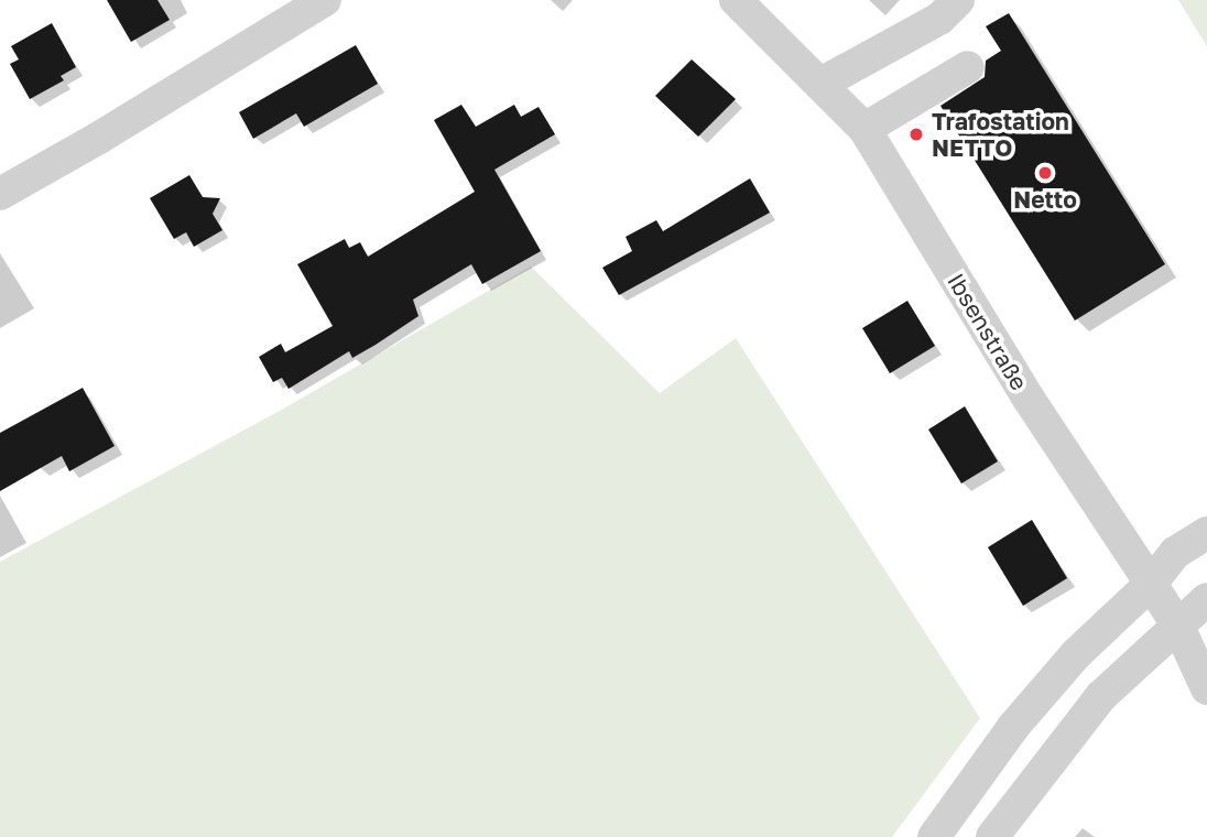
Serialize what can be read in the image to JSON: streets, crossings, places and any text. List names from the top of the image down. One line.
{"streets":{"street":["Ibsenstraße"]},"places":["Trafostation NETTO","Netto"]}
